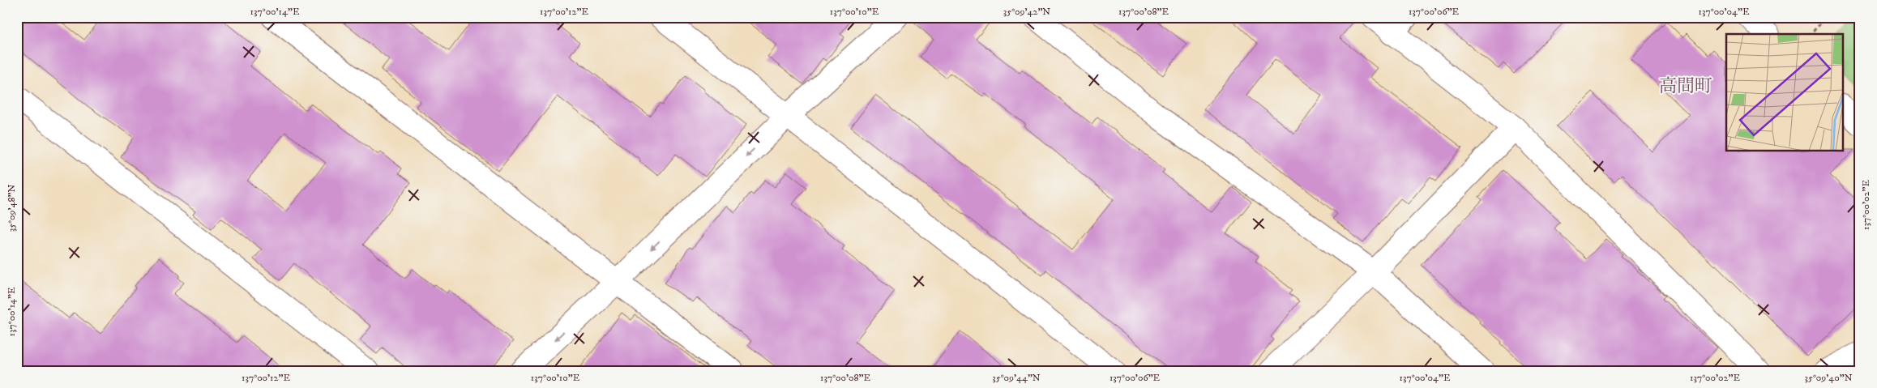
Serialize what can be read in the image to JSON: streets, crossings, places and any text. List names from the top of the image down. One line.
{"districts":["高間町"],"coordinates":["137°00'14\"E","137°00'12\"E","137°00'10\"E","35°09'42\"N","137°00'08\"E","137°00'06\"E","137°00'04\"E","137°00'02\"E","35°09'48\"N","35°09'44\"N","35°09'40\"N"]}
